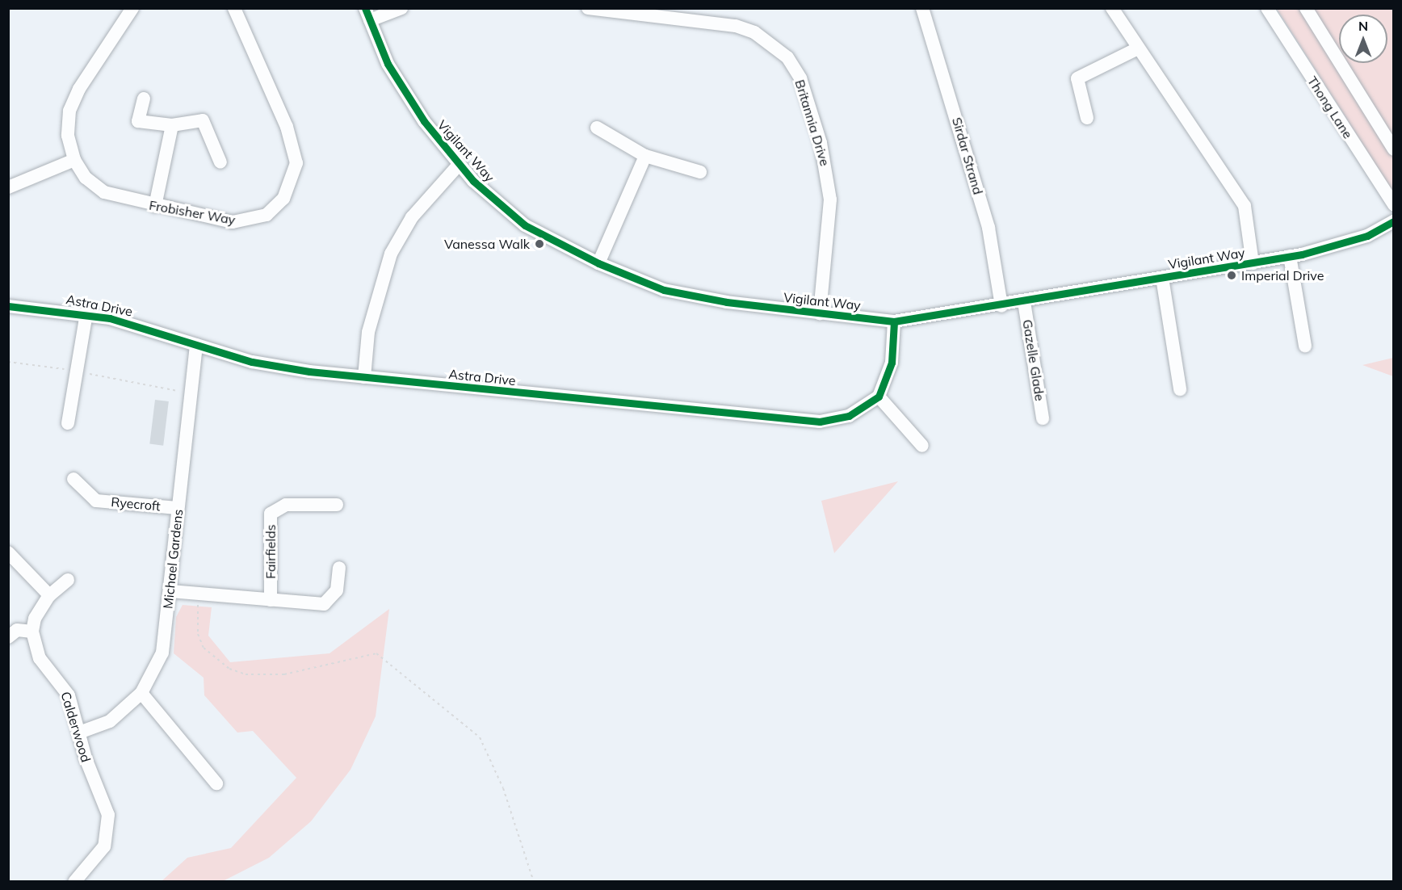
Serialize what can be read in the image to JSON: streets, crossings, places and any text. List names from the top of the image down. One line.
{"streets":{"street":["Thong Lane","Britannia Drive","Vigilant Way","Sirdar Strand","Frobisher Way","Astra Drive","Gazelle Glade","Ryecroft","Fairfields","Michael Gardens","Calderwood"]},"crossings":[["Britannia Drive","Vigilant Way"],["Vigilant Way","Sirdar Strand"],["Vigilant Way","Gazelle Glade"],["Astra Drive","Michael Gardens"],["Ryecroft","Michael Gardens"],["Michael Gardens","Calderwood"]],"places":["Vanessa Walk","Imperial Drive"],"north":"top"}
